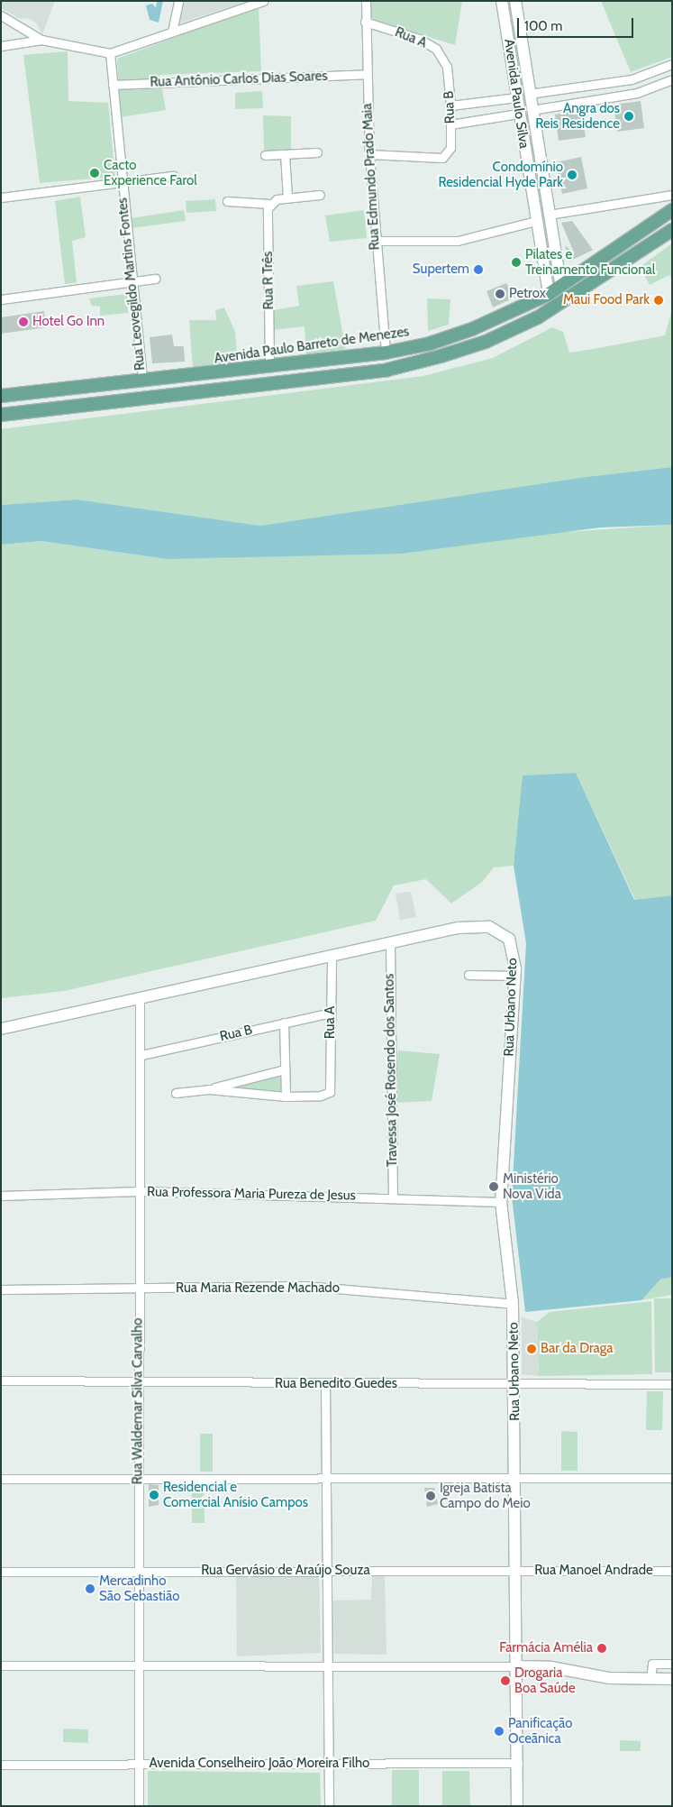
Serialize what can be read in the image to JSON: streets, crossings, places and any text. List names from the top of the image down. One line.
{"streets":{"main road":["Avenida Paulo Barreto de Menezes"],"street":["Rua A","Rua Antônio Carlos Dias Soares","Avenida Paulo Silva","Rua B","Rua Edmundo Prado Maia","Rua R Três","Rua Leovegildo Martins Fontes","Rua Urbano Neto","Travessa José Rosendo dos Santos","Rua Professora Maria Pureza de Jesus","Rua Maria Rezende Machado","Rua Benedito Guedes","Rua Waldemar Silva Carvalho","Rua Gervásio de Araújo Souza","Rua Manoel Andrade","Avenida Conselheiro João Moreira Filho"]},"crossings":[["Rua A","Rua B"],["Rua A","Rua Edmundo Prado Maia"],["Rua Antônio Carlos Dias Soares","Rua Edmundo Prado Maia"],["Rua Antônio Carlos Dias Soares","Rua Leovegildo Martins Fontes"],["Avenida Paulo Silva","Avenida Paulo Barreto de Menezes"],["Rua B","Rua Edmundo Prado Maia"],["Rua B","Rua Waldemar Silva Carvalho"],["Rua Edmundo Prado Maia","Avenida Paulo Barreto de Menezes"],["Rua R Três","Avenida Paulo Barreto de Menezes"],["Rua Leovegildo Martins Fontes","Avenida Paulo Barreto de Menezes"],["Rua Urbano Neto","Travessa José Rosendo dos Santos"],["Rua Urbano Neto","Rua Professora Maria Pureza de Jesus"],["Rua Urbano Neto","Rua Maria Rezende Machado"],["Rua Urbano Neto","Rua Benedito Guedes"],["Rua Urbano Neto","Rua Gervásio de Araújo Souza"],["Rua Urbano Neto","Rua Manoel Andrade"],["Rua Urbano Neto","Avenida Conselheiro João Moreira Filho"],["Travessa José Rosendo dos Santos","Rua Professora Maria Pureza de Jesus"],["Rua Professora Maria Pureza de Jesus","Rua Waldemar Silva Carvalho"],["Rua Maria Rezende Machado","Rua Waldemar Silva Carvalho"],["Rua Benedito Guedes","Rua Waldemar Silva Carvalho"],["Rua Waldemar Silva Carvalho","Rua Gervásio de Araújo Souza"],["Rua Waldemar Silva Carvalho","Avenida Conselheiro João Moreira Filho"],["Rua Gervásio de Araújo Souza","Rua Manoel Andrade"]],"places":["Angra dos Reis Residence","Cacto Experience Farol","Condomínio Residencial Hyde Park","Pilates e Treinamento Funcional","Supertem","Petrox","Maui Food Park","Hotel Go Inn","Ministério Nova Vida","Bar da Draga","Residencial e Comercial Anísio Campos","Igreja Batista Campo do Meio","Mercadinho São Sebastião","Farmácia Amélia","Drogaria Boa Saúde","Panificação Oceãnica"],"scale_bar":"100 m"}
